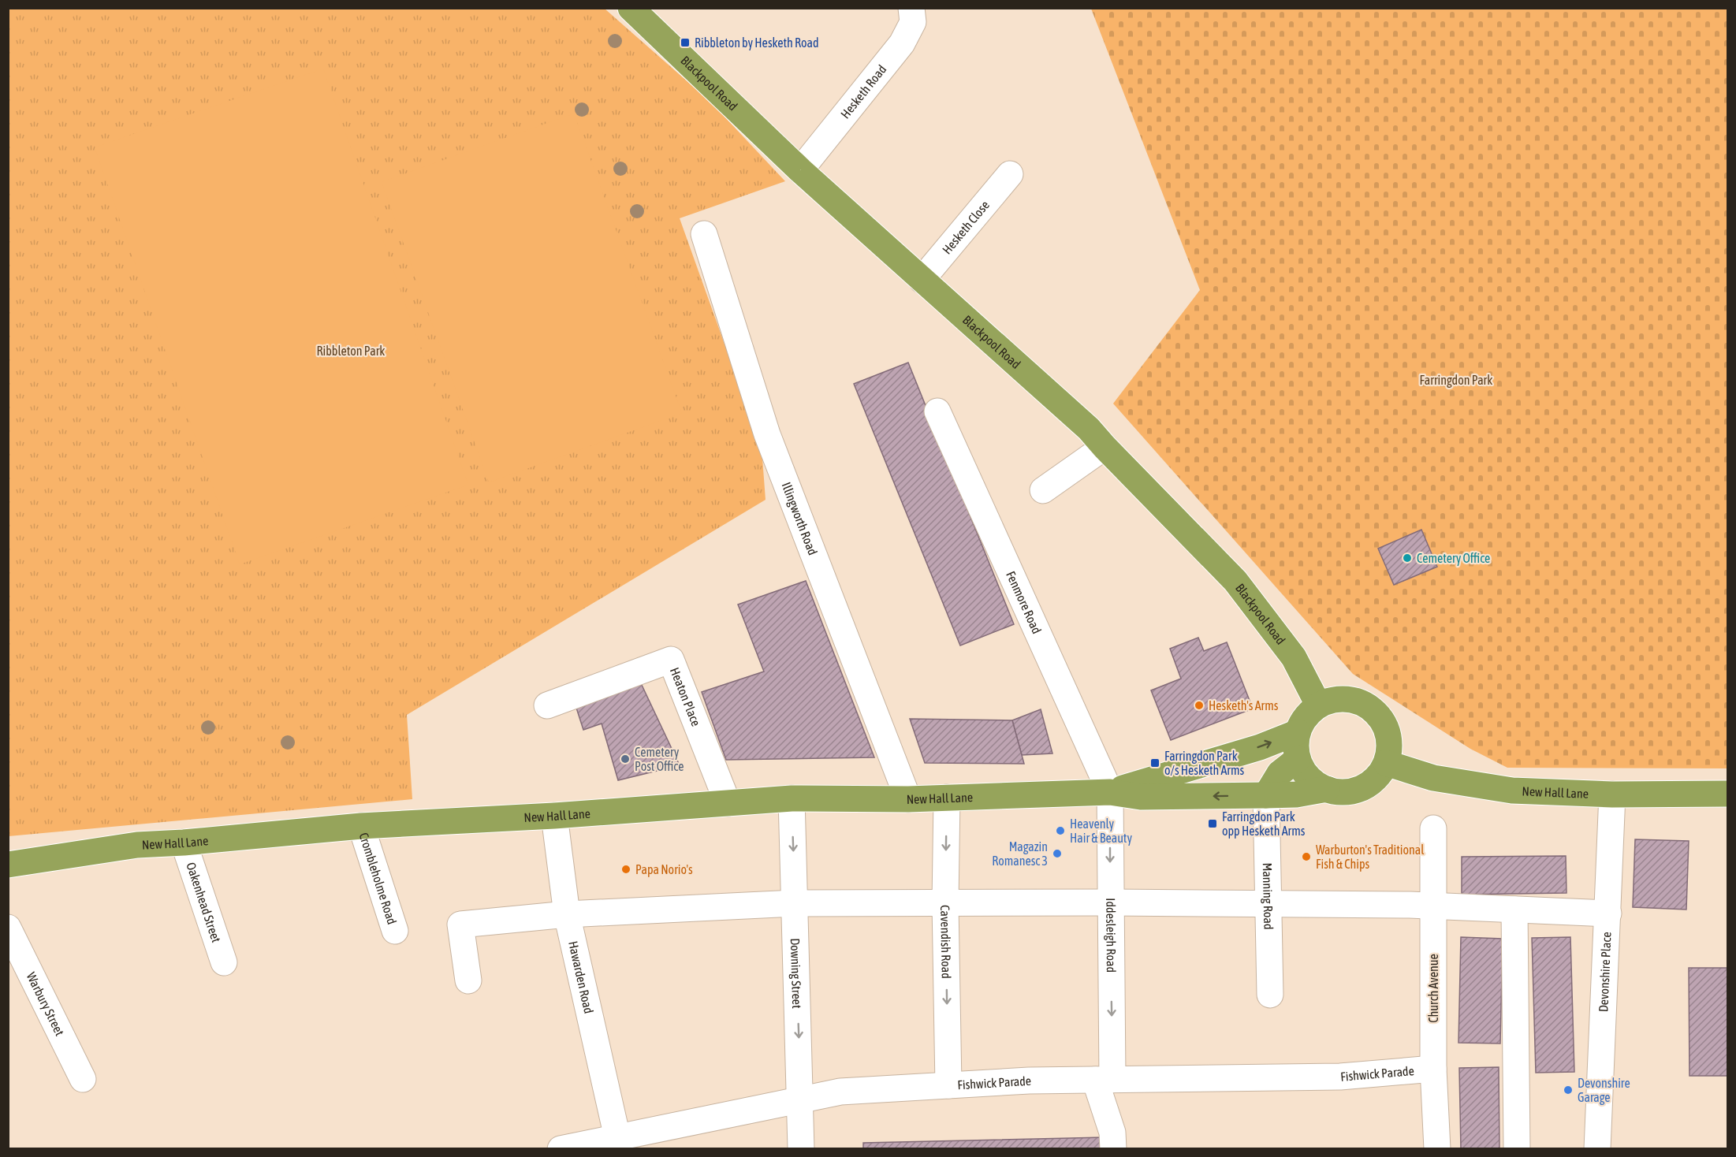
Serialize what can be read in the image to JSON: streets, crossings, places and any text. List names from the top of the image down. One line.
{"streets":{"highway":["Blackpool Road","New Hall Lane"],"street":["Hesketh Road","Hesketh Close","Illingworth Road","Fenmore Road","Heaton Place","Crombleholme Road","Manning Road","Oakenhead Street","Iddesleigh Road","Cavendish Road","Devonshire Place","Downing Street","Hawarden Road","Church Avenue","Warbury Street","Fishwick Parade"]},"crossings":[["Blackpool Road","Hesketh Road"],["Blackpool Road","Hesketh Close"],["Blackpool Road","New Hall Lane"],["Illingworth Road","New Hall Lane"],["Fenmore Road","New Hall Lane"],["Fenmore Road","Iddesleigh Road"],["Heaton Place","New Hall Lane"],["New Hall Lane","Crombleholme Road"],["New Hall Lane","Manning Road"],["New Hall Lane","Oakenhead Street"],["New Hall Lane","Iddesleigh Road"],["New Hall Lane","Cavendish Road"],["New Hall Lane","Devonshire Place"],["New Hall Lane","Downing Street"],["New Hall Lane","Hawarden Road"],["Iddesleigh Road","Fishwick Parade"],["Cavendish Road","Fishwick Parade"],["Downing Street","Fishwick Parade"],["Hawarden Road","Fishwick Parade"],["Church Avenue","Fishwick Parade"]],"one_way":["Iddesleigh Road","Cavendish Road","Downing Street"],"parks":["Ribbleton Park","Farringdon Park"],"places":{"transit":["Ribbleton by Hesketh Road","Farringdon Park o/s Hesketh Arms","Farringdon Park opp Hesketh Arms"],"other":["Cemetery Office","Hesketh's Arms","Cemetery Post Office","Heavenly Hair & Beauty","Magazin Romanesc 3","Warburton's Traditional Fish & Chips","Papa Norio's","Devonshire Garage"]}}
